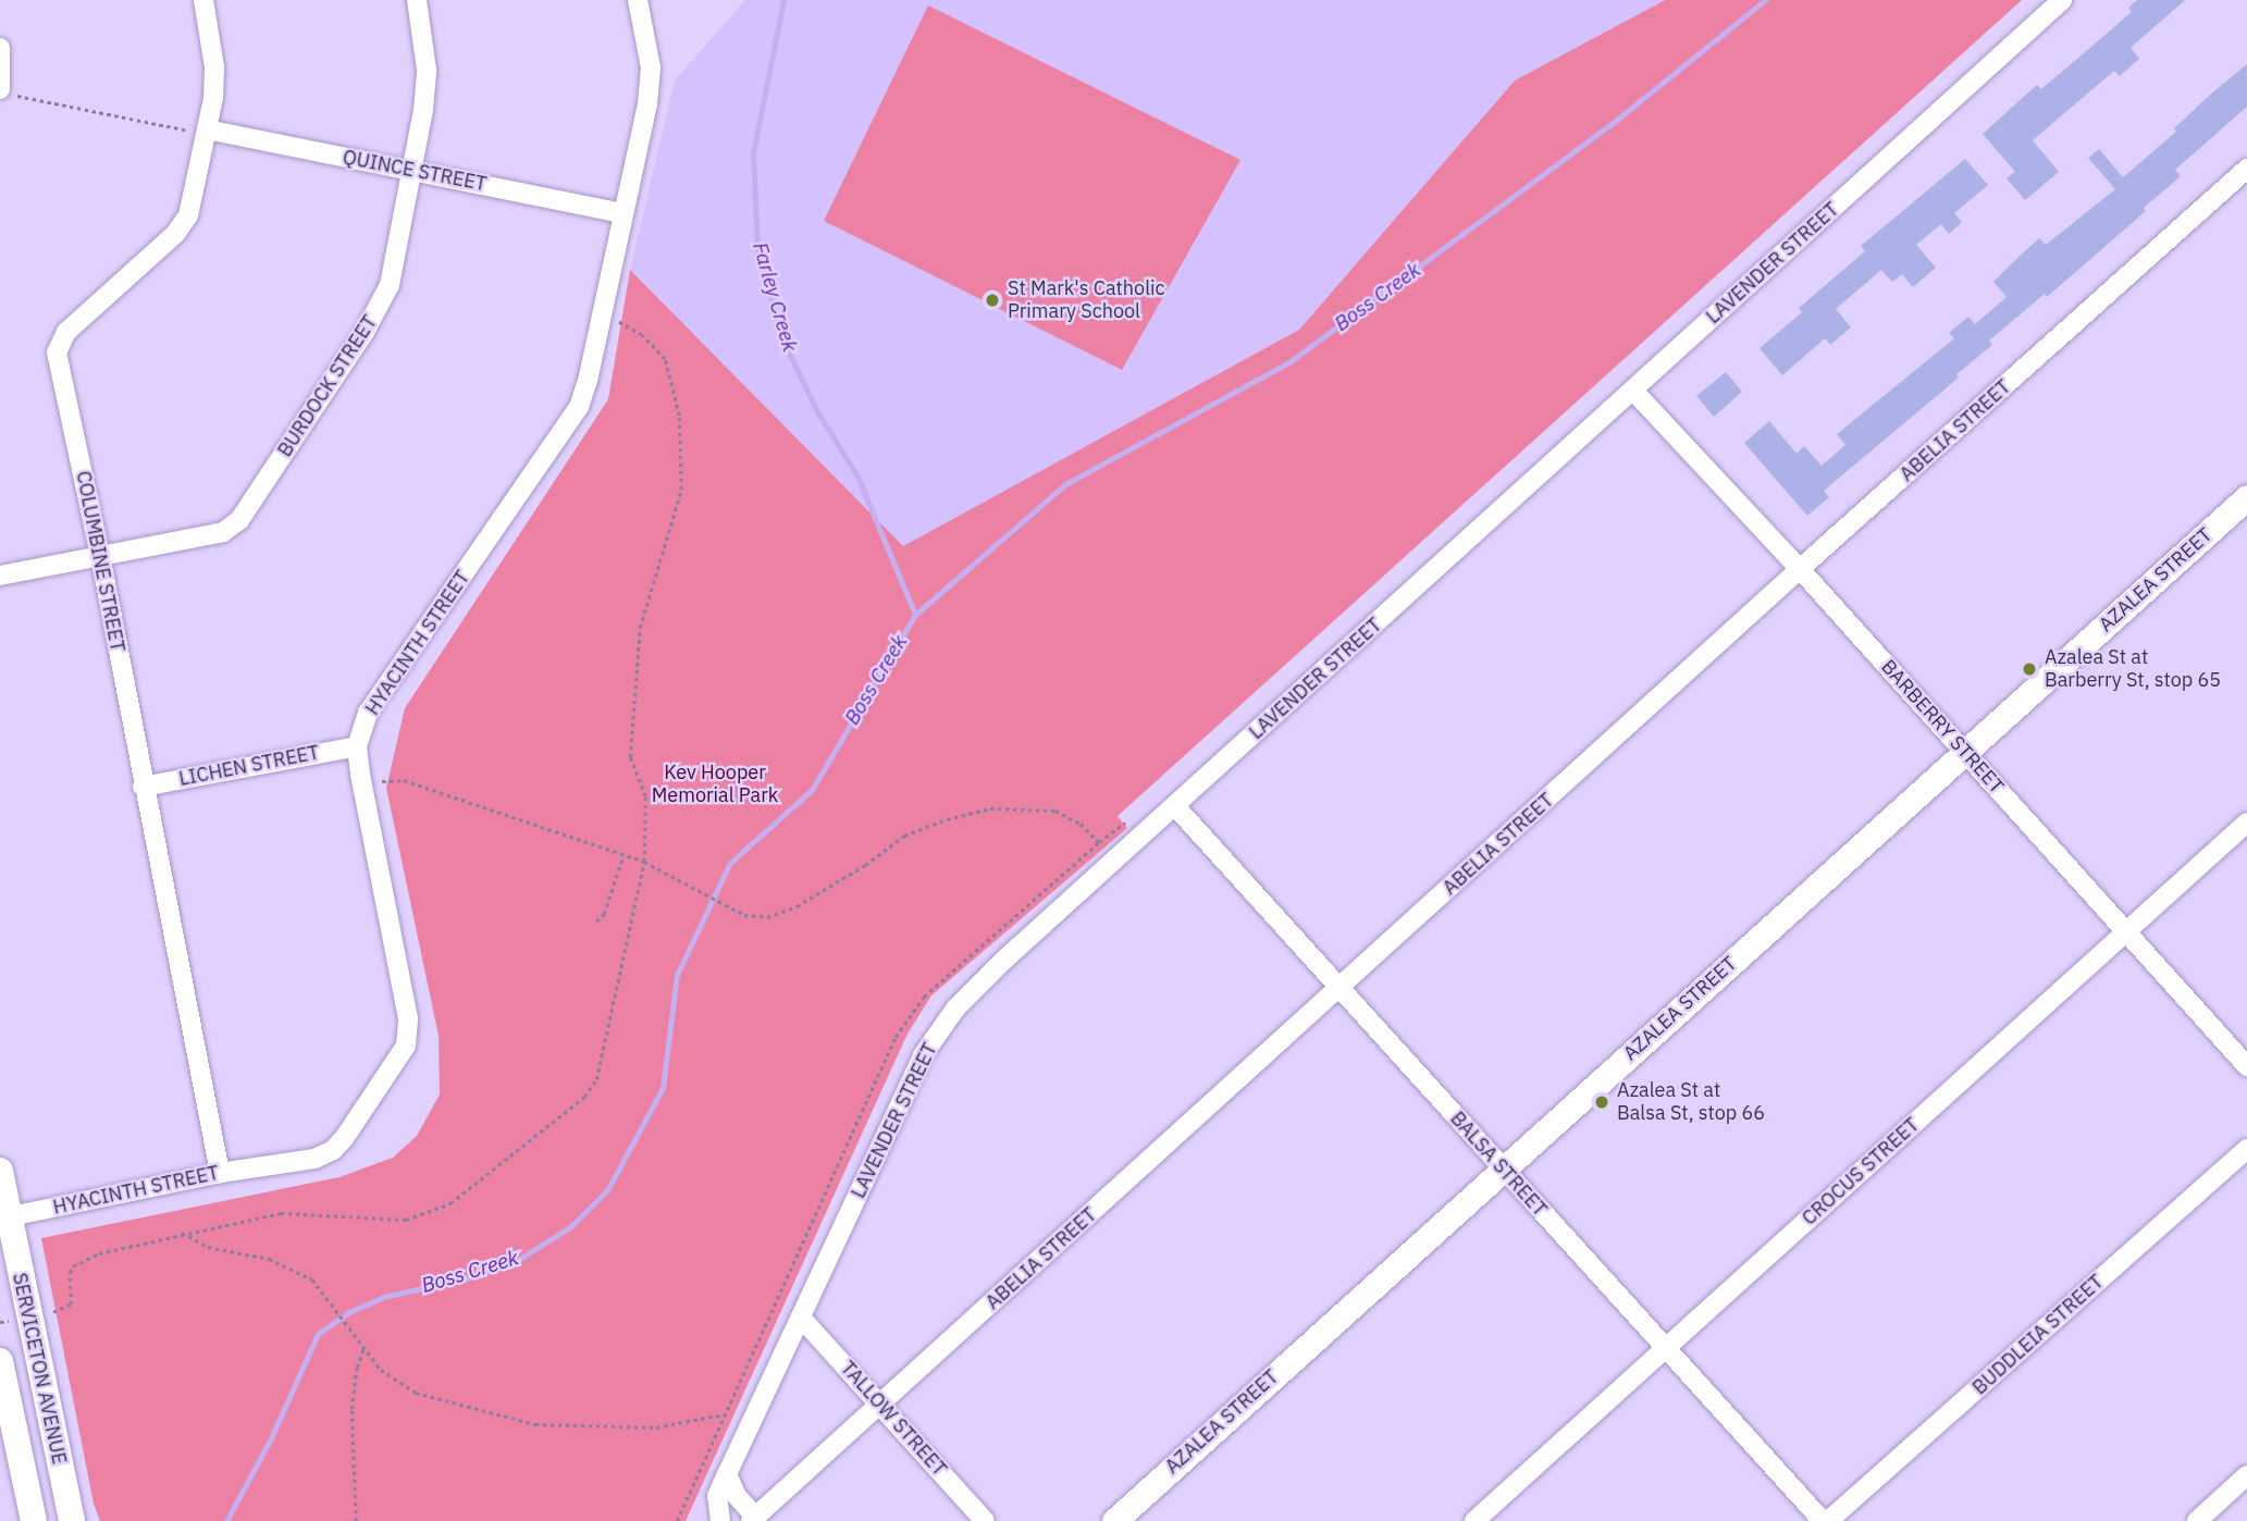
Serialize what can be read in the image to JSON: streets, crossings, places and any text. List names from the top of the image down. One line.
{"streets":{"main road":["SERVICETON AVENUE"],"street":["QUINCE STREET","LAVENDER STREET","BURDOCK STREET","ABELIA STREET","COLUMBINE STREET","AZALEA STREET","HYACINTH STREET","BARBERRY STREET","LICHEN STREET","BALSA STREET","CROCUS STREET","BUDDLEIA STREET","TALLOW STREET"]},"crossings":[["QUINCE STREET","BURDOCK STREET"],["QUINCE STREET","COLUMBINE STREET"],["QUINCE STREET","HYACINTH STREET"],["LAVENDER STREET","BARBERRY STREET"],["LAVENDER STREET","BALSA STREET"],["LAVENDER STREET","TALLOW STREET"],["BURDOCK STREET","COLUMBINE STREET"],["ABELIA STREET","BARBERRY STREET"],["ABELIA STREET","BALSA STREET"],["ABELIA STREET","TALLOW STREET"],["COLUMBINE STREET","HYACINTH STREET"],["COLUMBINE STREET","LICHEN STREET"],["AZALEA STREET","BARBERRY STREET"],["AZALEA STREET","BALSA STREET"],["HYACINTH STREET","LICHEN STREET"],["HYACINTH STREET","SERVICETON AVENUE"],["BARBERRY STREET","CROCUS STREET"],["BALSA STREET","CROCUS STREET"]],"water":["Farley Creek","Boss Creek"],"parks":["Kev Hooper Memorial Park"],"places":["St Mark's Catholic Primary School","Azalea St at Barberry St, stop 65","Azalea St at Balsa St, stop 66"]}
